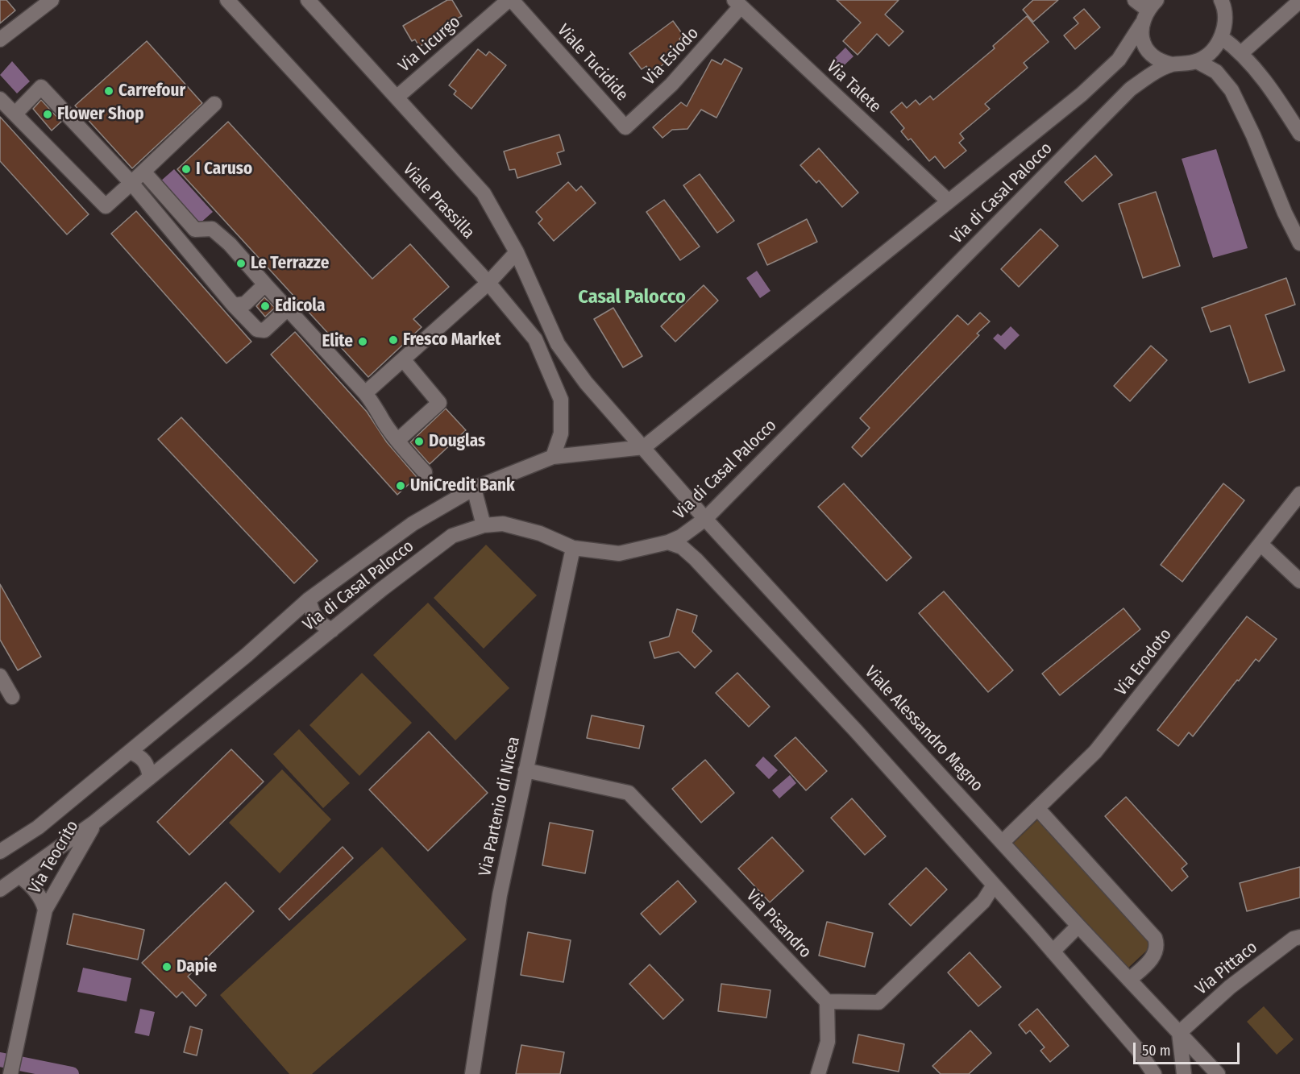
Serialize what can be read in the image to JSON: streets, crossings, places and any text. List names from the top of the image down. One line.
{"streets":{"street":["Via Licurgo","Via Esiodo","Viale Tucidide","Via Talete","Via di Casal Palocco","Viale Prassilla","Via Erodoto","Viale Alessandro Magno","Via Partenio di Nicea","Via Teocrito","Via Pisandro","Via Pittaco"]},"crossings":[["Via Licurgo","Viale Prassilla"],["Via Esiodo","Viale Tucidide"],["Via Esiodo","Via Talete"],["Via Talete","Via di Casal Palocco"],["Via di Casal Palocco","Viale Prassilla"],["Via di Casal Palocco","Viale Alessandro Magno"],["Via di Casal Palocco","Via Partenio di Nicea"],["Via di Casal Palocco","Via Teocrito"],["Viale Prassilla","Viale Alessandro Magno"],["Via Erodoto","Viale Alessandro Magno"],["Viale Alessandro Magno","Via Pittaco"],["Via Partenio di Nicea","Via Pisandro"]],"districts":["Casal Palocco"],"places":["Carrefour","Flower Shop","I Caruso","Le Terrazze","Edicola","Fresco Market","Elite","Douglas","UniCredit Bank","Dapie"],"scale_bar":"50 m"}
